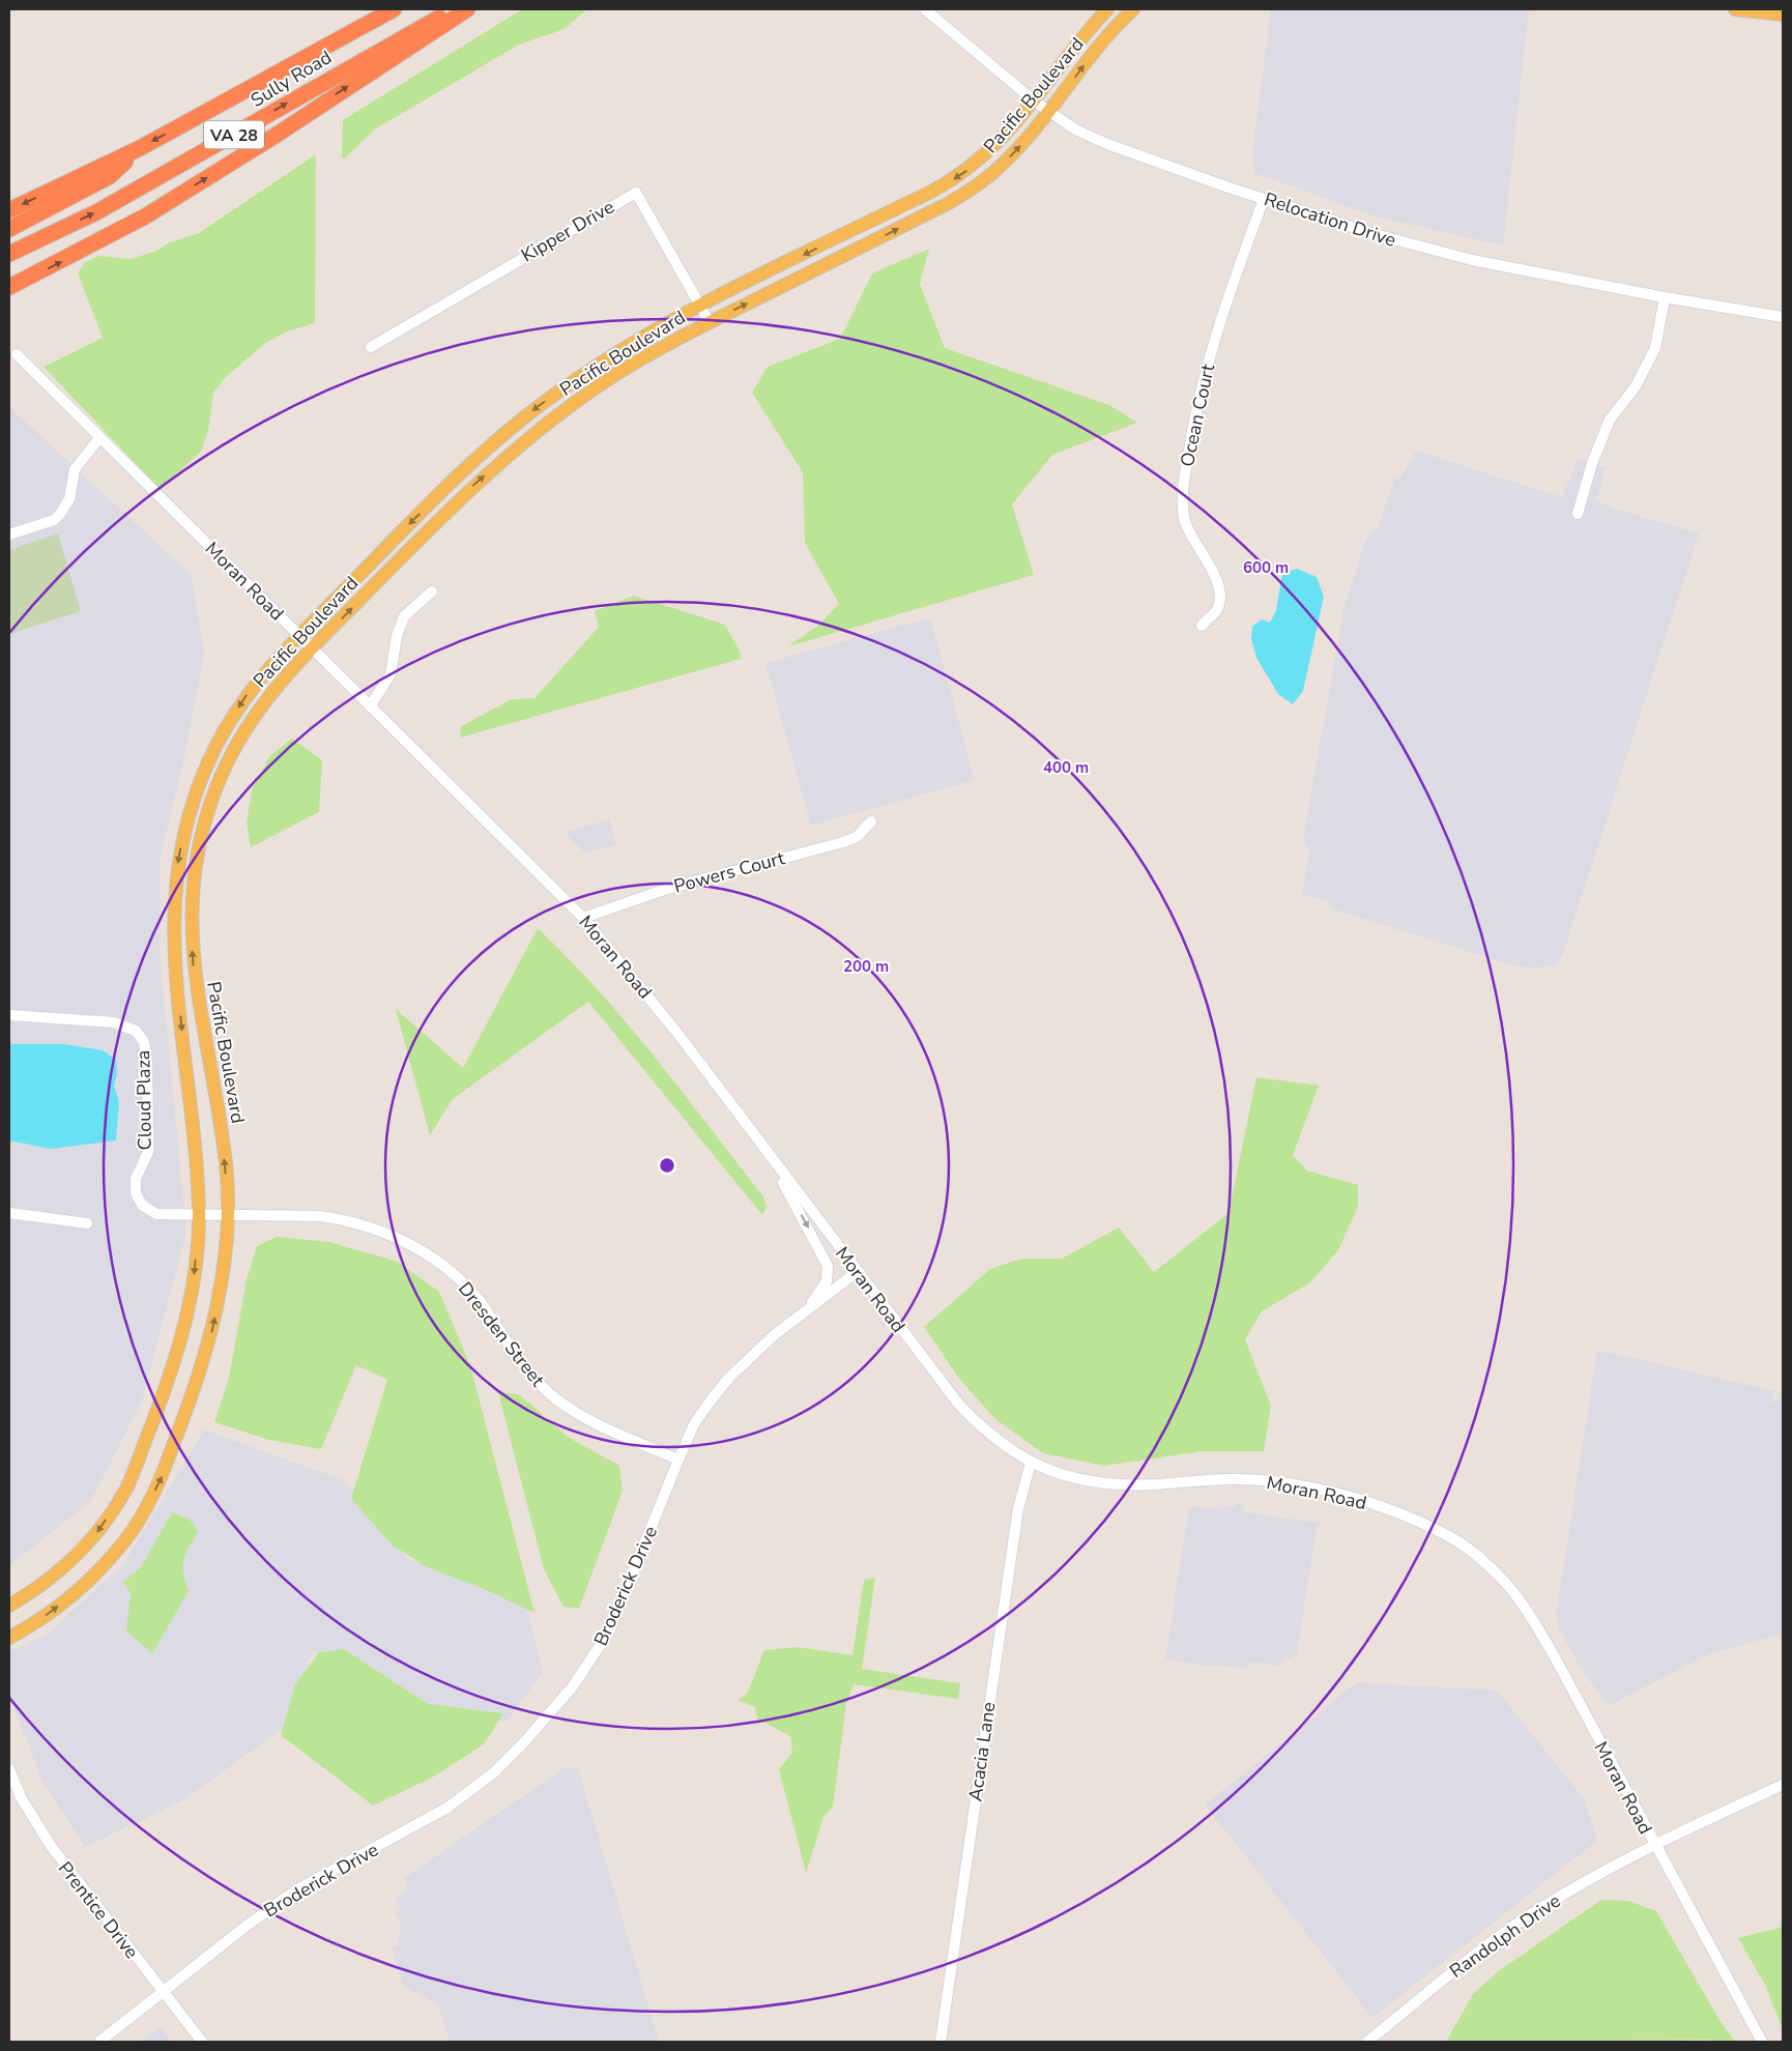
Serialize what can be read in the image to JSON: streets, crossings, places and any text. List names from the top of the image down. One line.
{"streets":{"highway":["Sully Road","VA 28"],"main road":["Pacific Boulevard"],"street":["Relocation Drive","Kipper Drive","Ocean Court","Moran Road","Powers Court","Cloud Plaza","Dresden Street","Broderick Drive","Acacia Lane","Prentice Drive","Randolph Drive"]},"crossings":[["Pacific Boulevard","Relocation Drive"],["Pacific Boulevard","Kipper Drive"],["Pacific Boulevard","Moran Road"],["Pacific Boulevard","Cloud Plaza"],["Pacific Boulevard","Dresden Street"],["Relocation Drive","Ocean Court"],["Moran Road","Powers Court"],["Moran Road","Broderick Drive"],["Moran Road","Acacia Lane"],["Moran Road","Randolph Drive"],["Cloud Plaza","Dresden Street"],["Dresden Street","Broderick Drive"],["Broderick Drive","Prentice Drive"]],"rings":["600 m","400 m","200 m"]}
